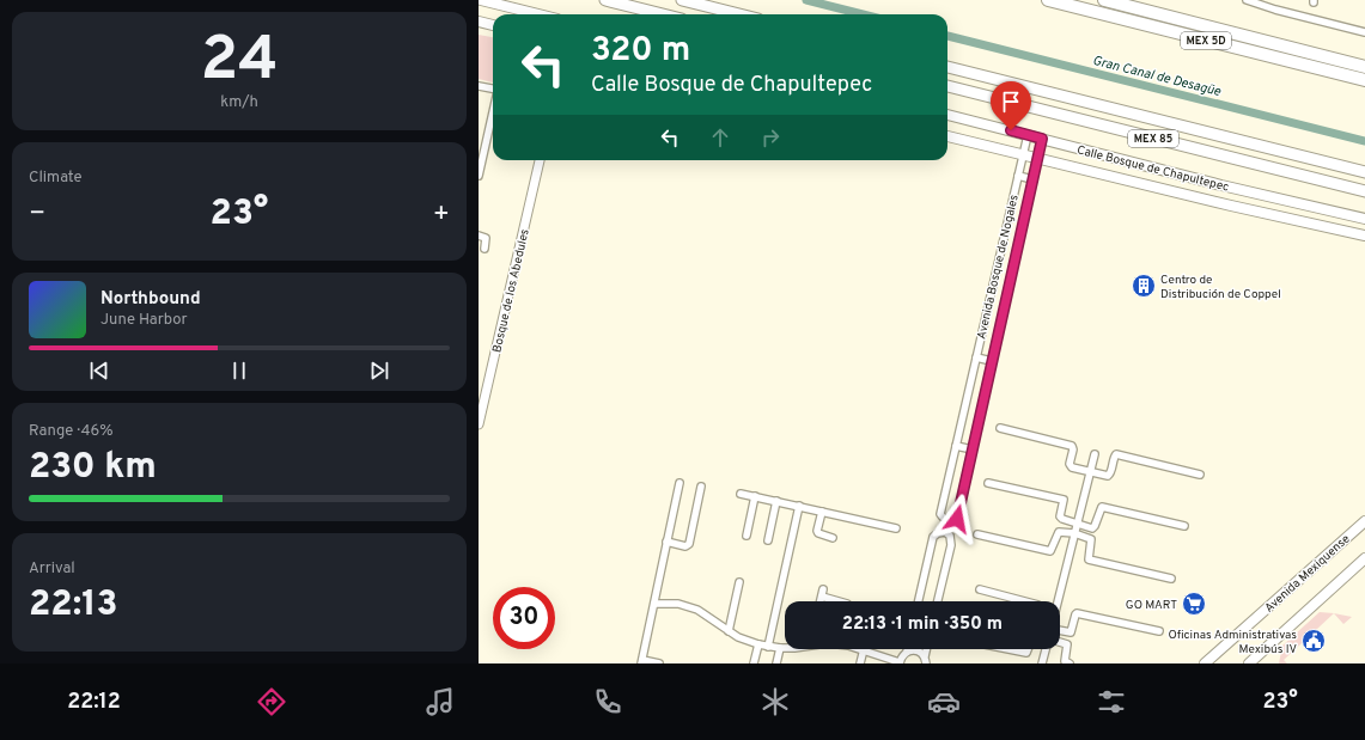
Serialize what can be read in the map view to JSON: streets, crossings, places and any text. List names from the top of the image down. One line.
{"streets":{"highway":["MEX 5D","MEX 85"],"main road":["Calle Bosque de Chapultepec","Avenida Mexiquense"],"street":["Avenida Bosque de Nogales","Bosque de los Abedules"]},"crossings":[["Calle Bosque de Chapultepec","Avenida Bosque de Nogales"]],"water":["Gran Canal de Desagüe"],"places":{"building":["Centro de Distribución de Coppel"],"supermarket":["GO MART"],"public building":["Oficinas Administrativas Mexibús IV"]},"page":{"tile":[["24","km/h"],"Climate",["Range · 46%","230 km"],["Arrival","22:13"]],"turn":["320 m","Calle Bosque de Chapultepec"],"heat":["−","23°","+"],"song":["Northbound","June Harbor"],"limit":"30","trip":"22:13 · 1 min · 350 m","tabs":["22:12","23°"]}}
